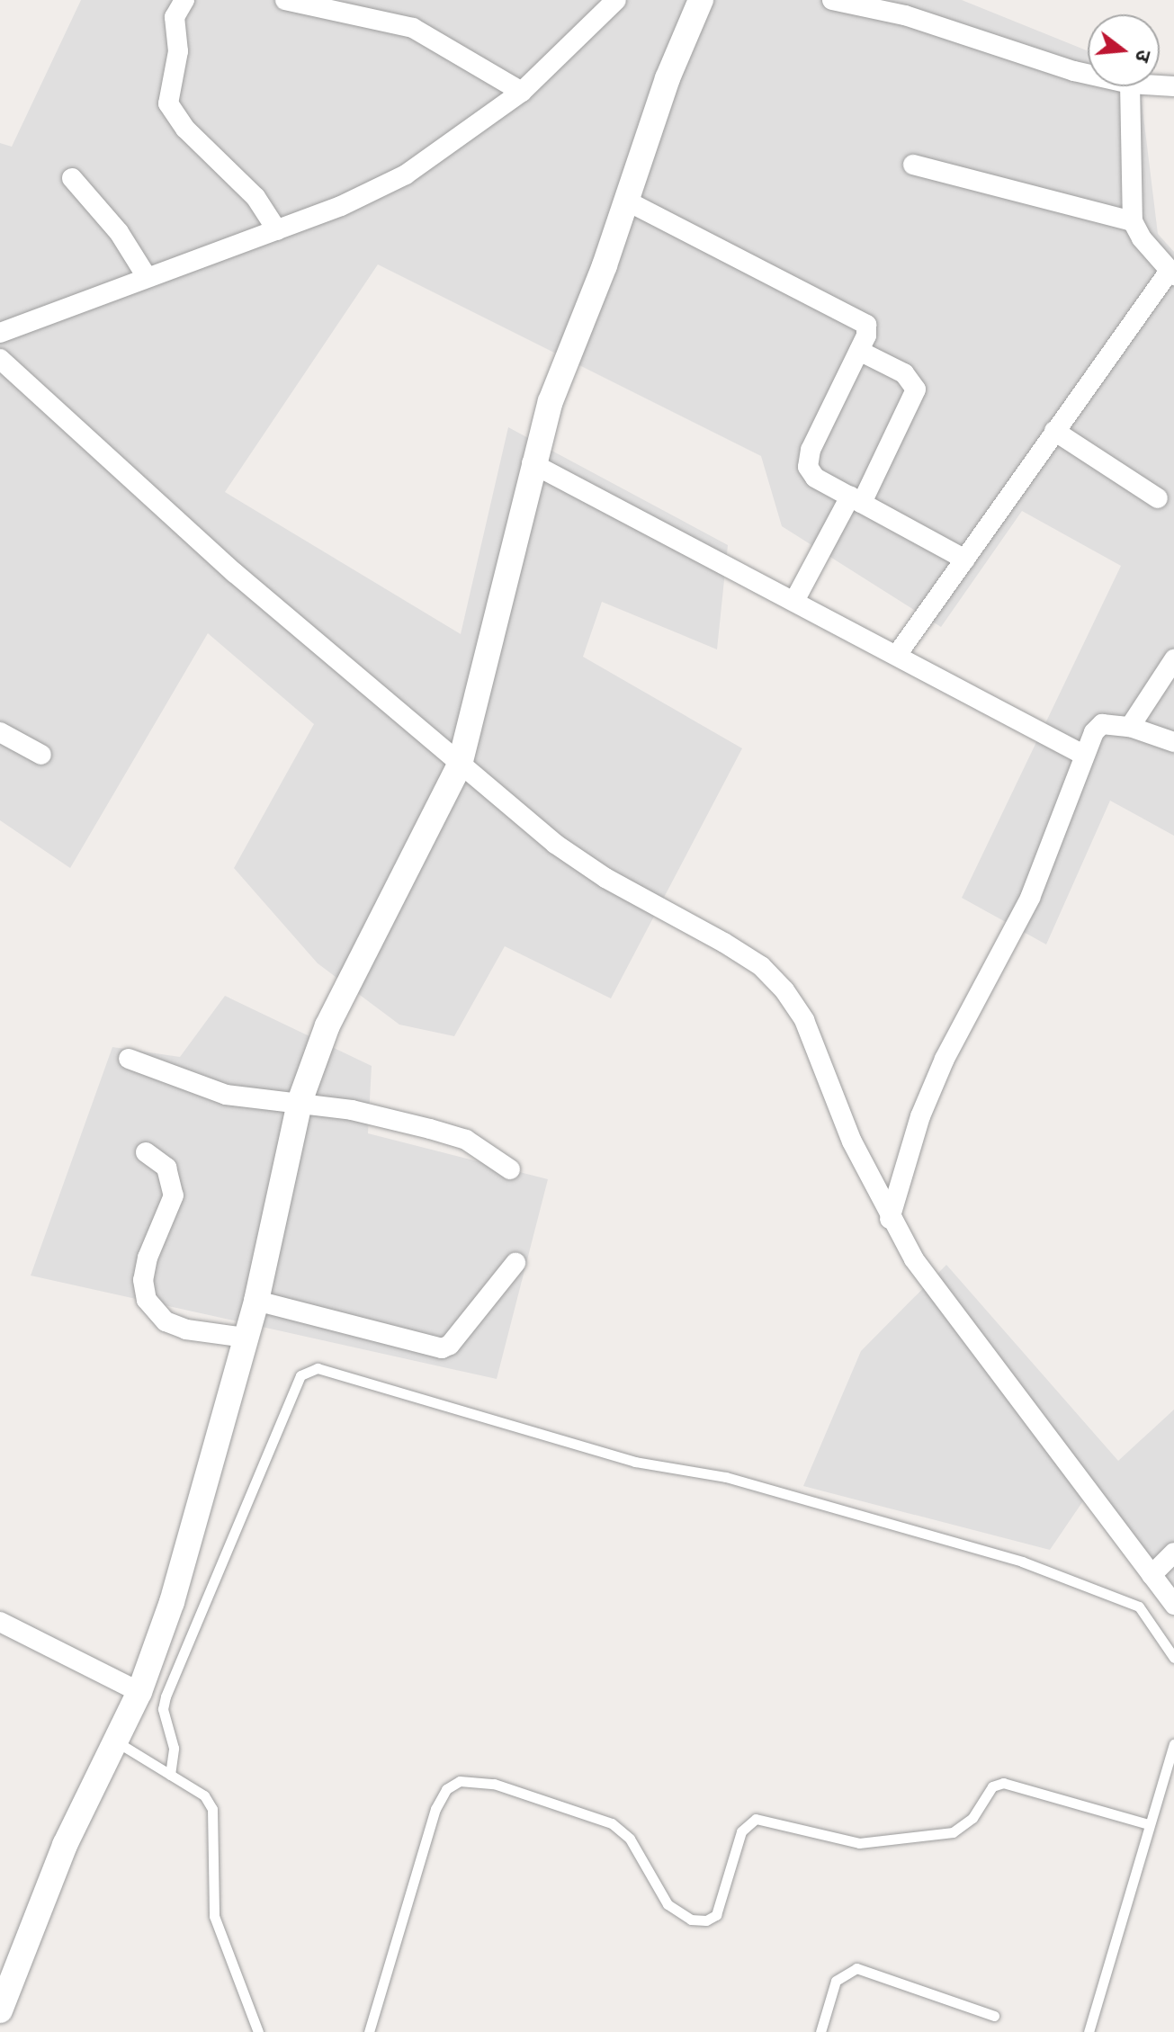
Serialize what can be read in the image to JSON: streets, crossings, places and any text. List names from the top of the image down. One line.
{"north":"right"}
